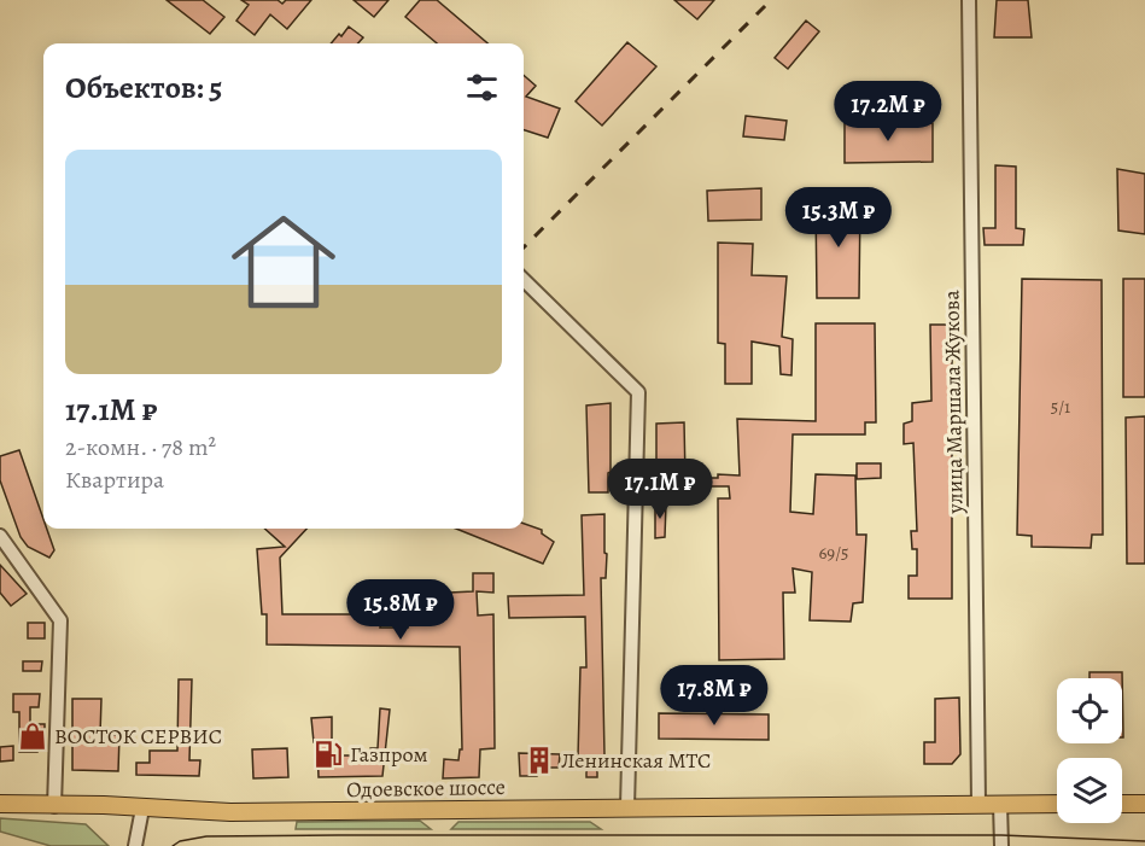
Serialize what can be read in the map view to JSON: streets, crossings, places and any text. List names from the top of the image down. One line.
{"streets":{"main road":["Одоевское шоссе"],"street":["улица Маршала Жукова"]},"crossings":[["улица Маршала Жукова","Одоевское шоссе"]],"places":{"shop":["ВОСТОК СЕРВИС"],"fuel station":["Газпром"],"building":["Ленинская МТС"]},"house_numbers":["5/1","69/5"],"page":{"heading":"Объектов: 5","price":["17.2M ₽","15.3M ₽","17.1M ₽","15.8M ₽","17.8M ₽"],"list":[{"name":"17.1M ₽","note":"2-комн. · 78 m² · Квартира"}]}}
